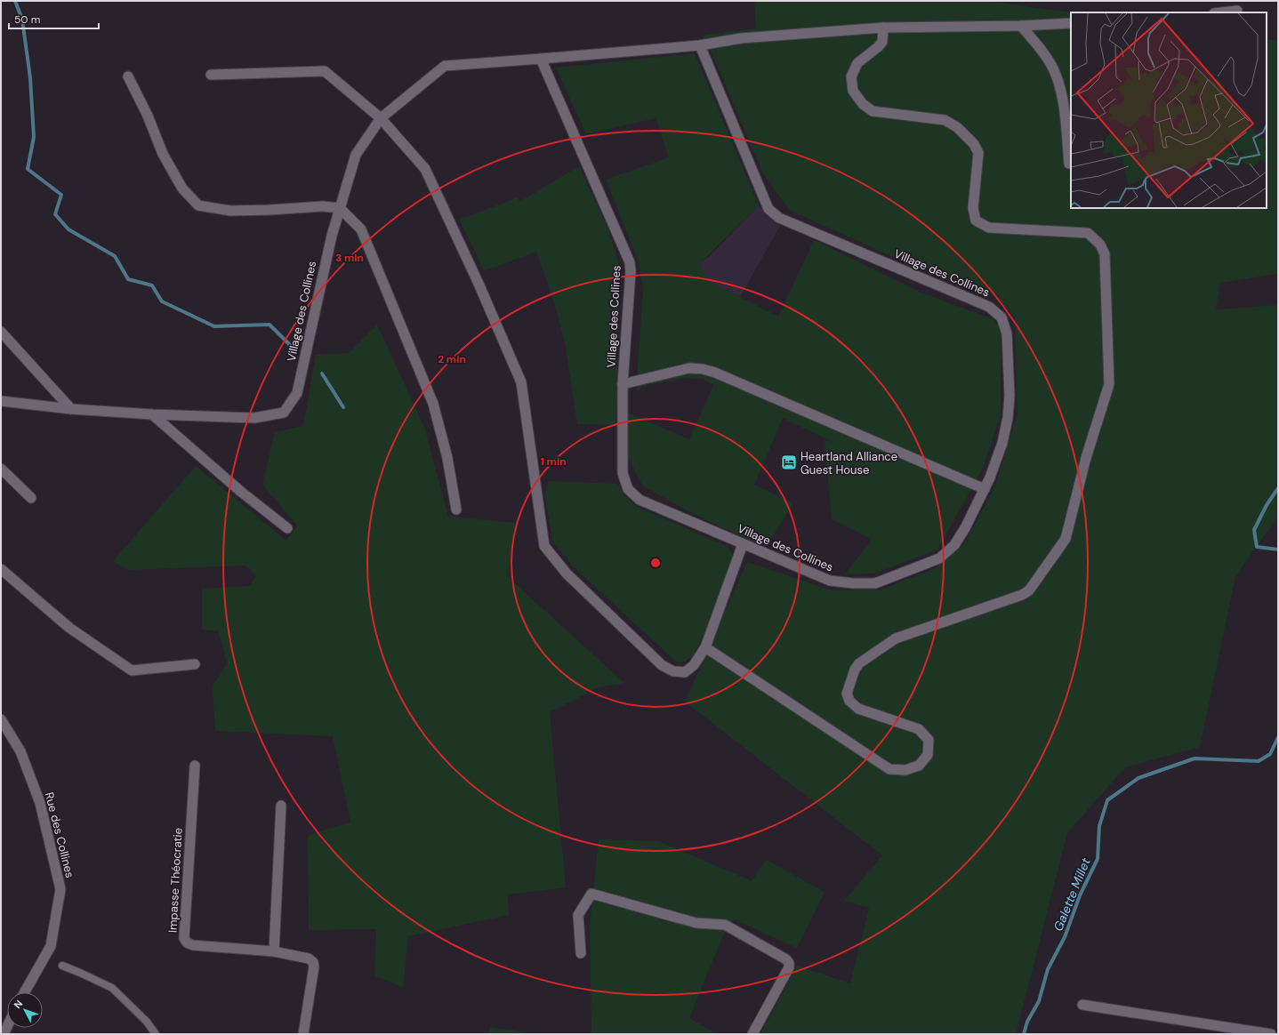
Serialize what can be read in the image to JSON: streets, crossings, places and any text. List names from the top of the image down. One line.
{"streets":{"street":["Village des Collines","Rue des Collines","Impasse Théocratie"]},"water":["Galette Millet"],"places":{"hotel":["Heartland Alliance Guest House"]},"scale_bar":"50 m","north":"top left","rings":["3 min","2 min","1 min"]}
